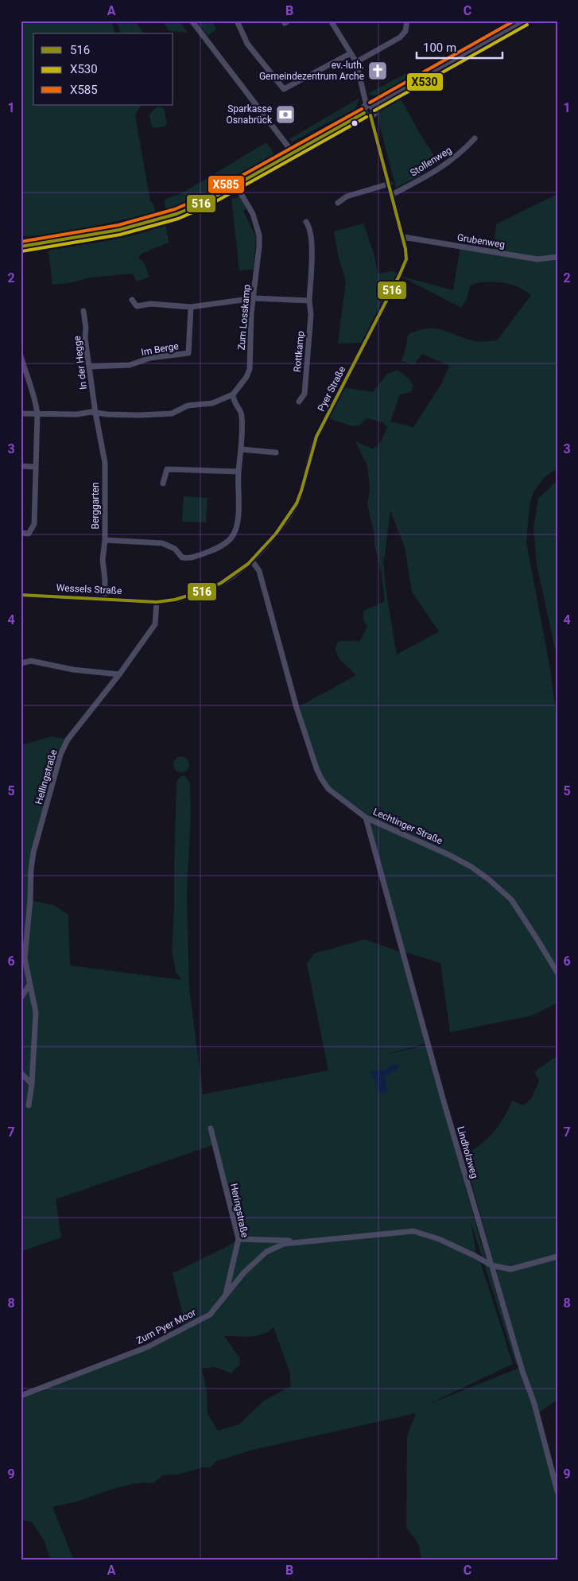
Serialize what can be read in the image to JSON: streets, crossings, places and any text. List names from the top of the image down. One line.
{"streets":{"street":["Stollenweg","Grubenweg","Zum Losskamp","Im Berge","Rottkamp","In der Hegge","Pyer Straße","Berggarten","Wessels Straße","Hellingstraße","Lechtinger Straße","Lindholzweg","Heringstraße","Zum Pyer Moor"]},"crossings":[["Stollenweg","Pyer Straße"],["Grubenweg","Pyer Straße"],["Zum Losskamp","In der Hegge"],["Zum Losskamp","Berggarten"],["Im Berge","In der Hegge"],["In der Hegge","Berggarten"],["Pyer Straße","Wessels Straße"],["Pyer Straße","Hellingstraße"],["Pyer Straße","Lechtinger Straße"],["Berggarten","Wessels Straße"],["Wessels Straße","Hellingstraße"],["Lechtinger Straße","Lindholzweg"],["Lindholzweg","Zum Pyer Moor"],["Heringstraße","Zum Pyer Moor"]],"places":{"church":["ev.-luth. Gemeindezentrum Arche"],"bank":["Sparkasse Osnabrück"]},"lines":["transit line X585","transit line X530","transit line 516"],"legend":["516","X530","X585"],"scale_bar":"100 m","grid":{"columns":["A","B","C"],"rows":["1","2","3","4","5","6","7","8","9"]}}
